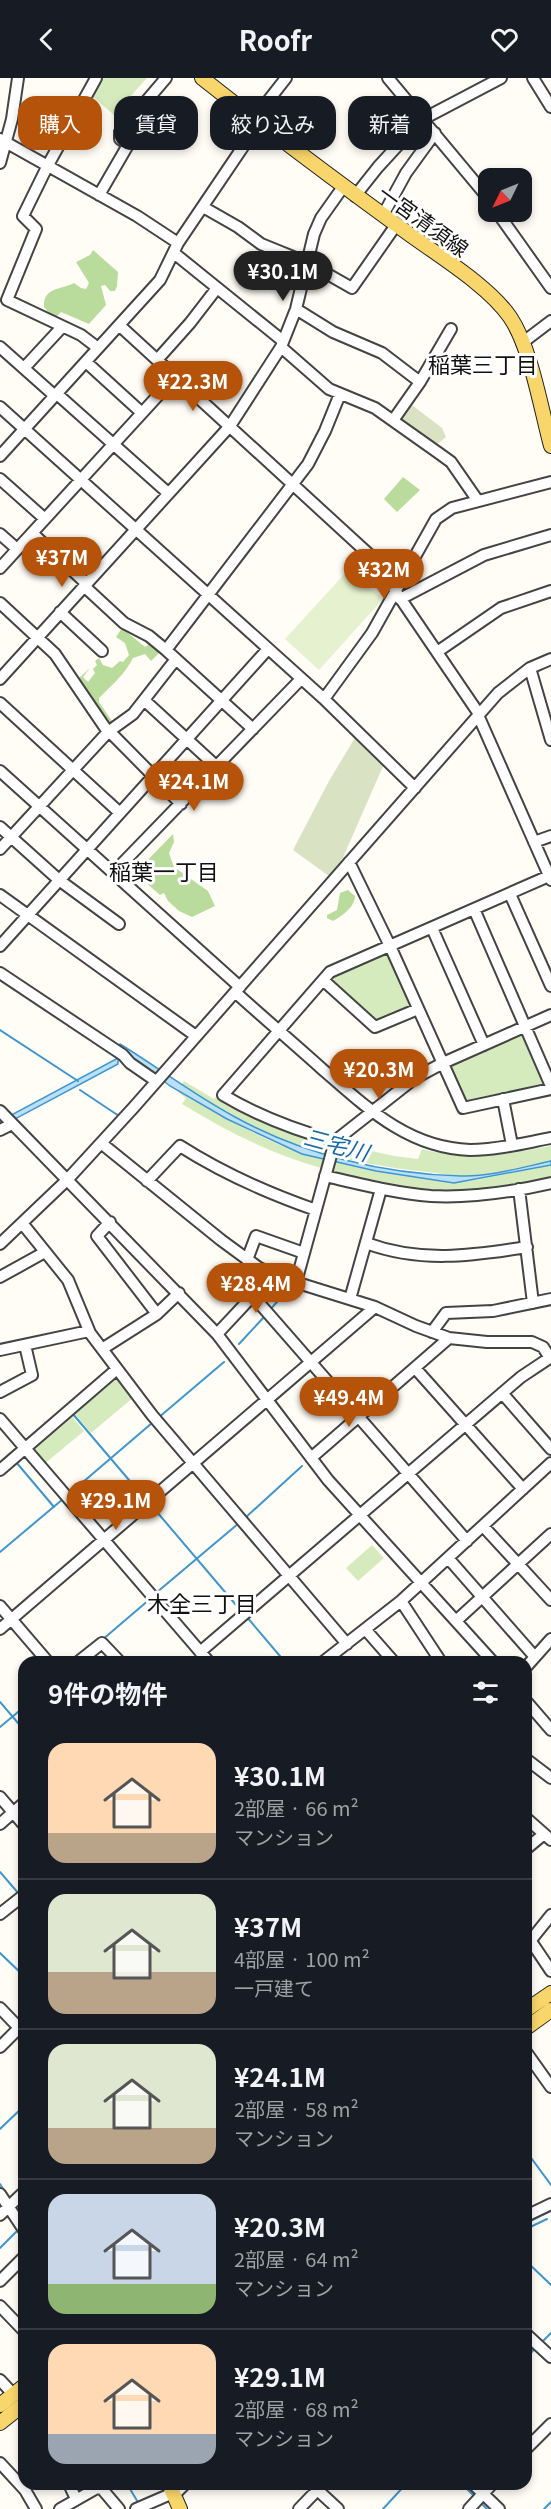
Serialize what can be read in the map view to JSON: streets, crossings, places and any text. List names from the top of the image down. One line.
{"streets":{"main road":["一宮清須線"]},"districts":["稲葉三丁目","稲葉一丁目","木全三丁目"],"water":["三宅川"],"north":"bottom left","page":{"header":"Roofr","chip":["購入","賃貸","絞り込み","新着"],"price":["¥30.1M","¥22.3M","¥37M","¥32M","¥24.1M","¥20.3M","¥28.4M","¥49.4M","¥29.1M"],"heading":"9件の物件","list":[{"name":"¥30.1M","note":"2部屋 · 66 m² · マンション"},{"name":"¥37M","note":"4部屋 · 100 m² · 一戸建て"},{"name":"¥24.1M","note":"2部屋 · 58 m² · マンション"},{"name":"¥20.3M","note":"2部屋 · 64 m² · マンション"},{"name":"¥29.1M","note":"2部屋 · 68 m² · マンション"}]}}
